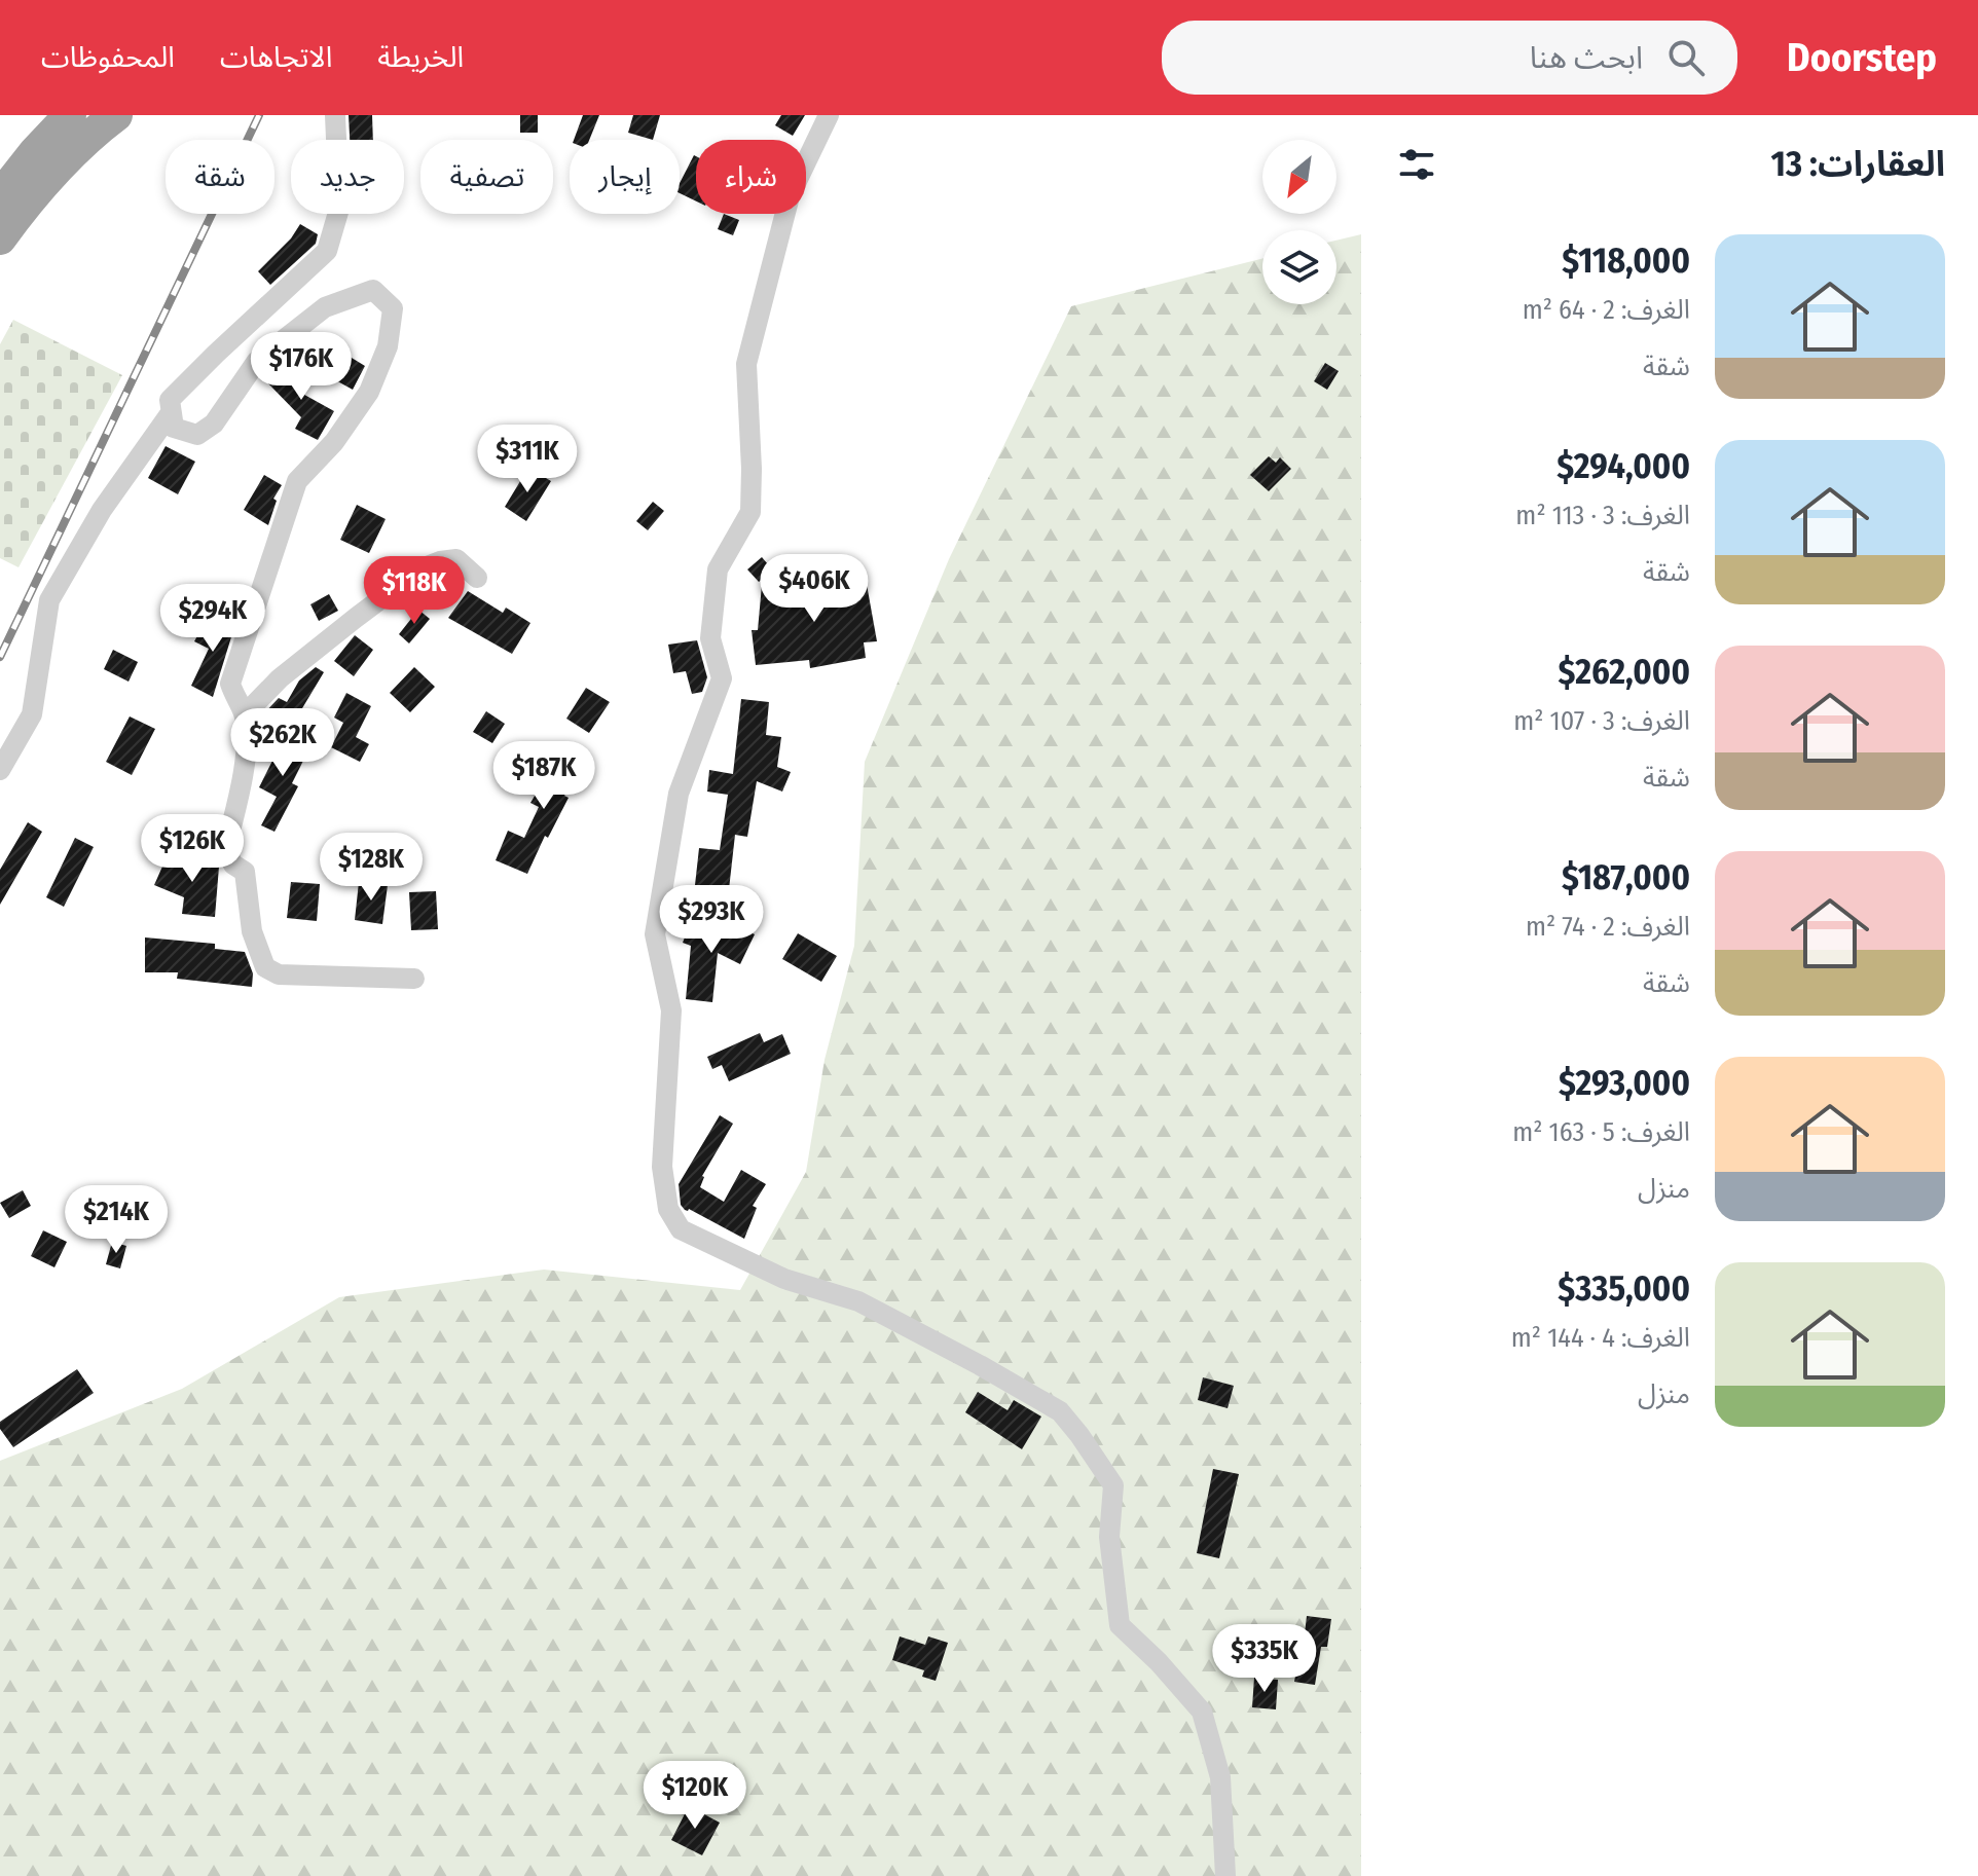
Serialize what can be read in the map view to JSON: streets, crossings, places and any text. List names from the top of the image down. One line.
{"north":"bottom left","page":{"header":"Doorstep","search":"ابحث هنا","nav":["الخريطة","الاتجاهات","المحفوظات"],"heading":"العقارات: 13","chip":["شراء","إيجار","تصفية","جديد","شقة"],"list":[{"name":"$118,000","note":"الغرف: 2 · 64 m² · شقة"},{"name":"$294,000","note":"الغرف: 3 · 113 m² · شقة"},{"name":"$262,000","note":"الغرف: 3 · 107 m² · شقة"},{"name":"$187,000","note":"الغرف: 2 · 74 m² · شقة"},{"name":"$293,000","note":"الغرف: 5 · 163 m² · منزل"},{"name":"$335,000","note":"الغرف: 4 · 144 m² · منزل"}],"price":["$176K","$311K","$406K","$118K","$294K","$262K","$187K","$126K","$128K","$293K","$214K","$335K","$120K"]}}
